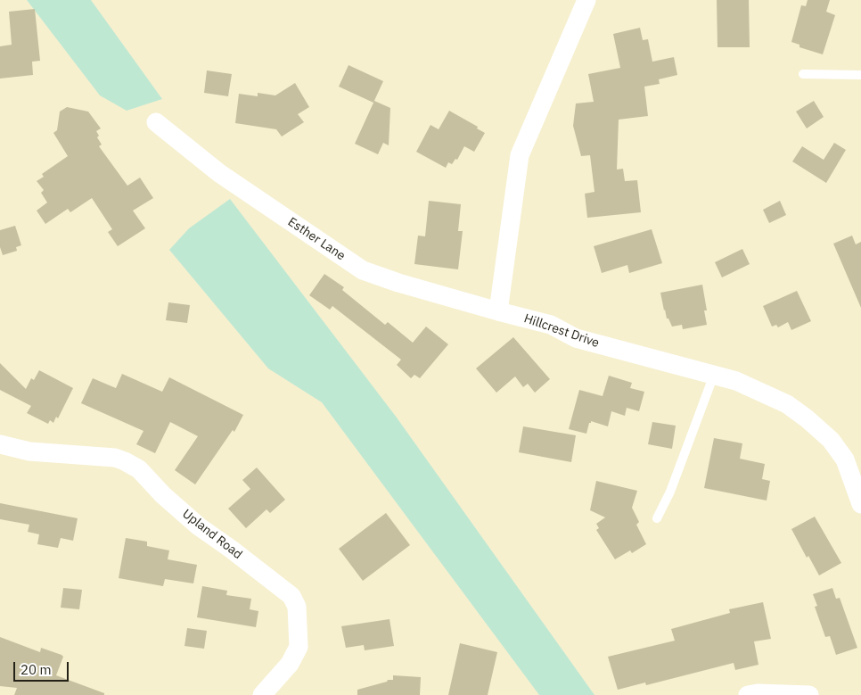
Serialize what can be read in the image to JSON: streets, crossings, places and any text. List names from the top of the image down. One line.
{"streets":{"street":["Esther Lane","Hillcrest Drive","Upland Road"]},"crossings":[["Esther Lane","Hillcrest Drive"]],"scale_bar":"20 m"}
